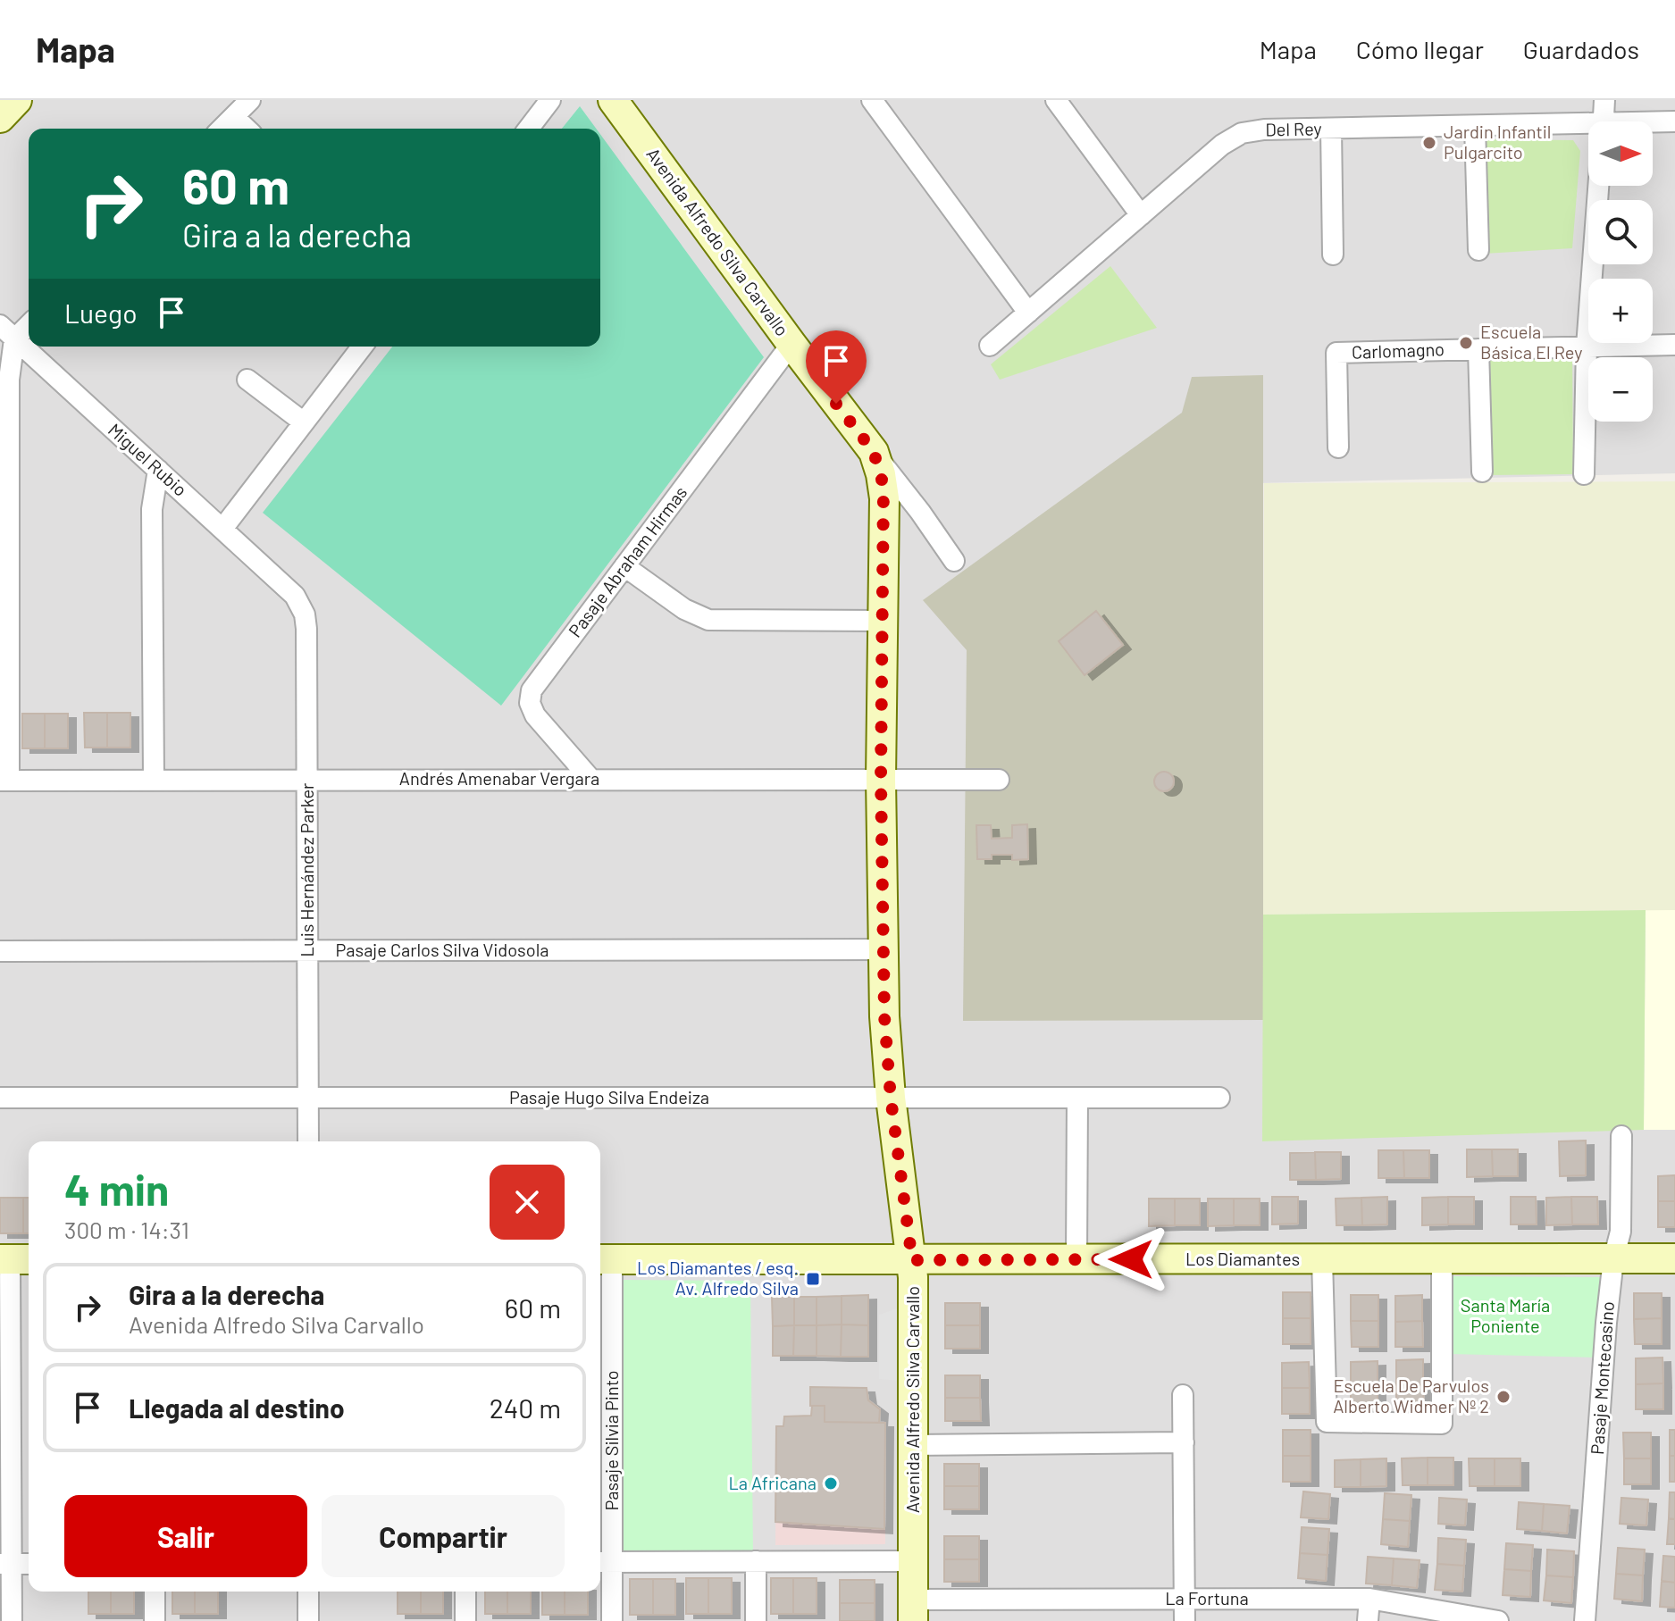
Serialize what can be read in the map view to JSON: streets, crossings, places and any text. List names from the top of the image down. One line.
{"streets":{"street":["Del Rey","Avenida Alfredo Silva Carvallo","Carlomagno","Miguel Rubio","Pasaje Abraham Hirmas","Andrés Amenabar Vergara","Luis Hernández Parker","Pasaje Carlos Silva Vidosola","Pasaje Hugo Silva Endeiza","Los Diamantes","Pasaje Montecasino","Pasaje Silvia Pinto","La Fortuna"]},"crossings":[["Avenida Alfredo Silva Carvallo","Pasaje Abraham Hirmas"],["Avenida Alfredo Silva Carvallo","Andrés Amenabar Vergara"],["Avenida Alfredo Silva Carvallo","Pasaje Carlos Silva Vidosola"],["Avenida Alfredo Silva Carvallo","Pasaje Hugo Silva Endeiza"],["Avenida Alfredo Silva Carvallo","Los Diamantes"],["Avenida Alfredo Silva Carvallo","La Fortuna"],["Miguel Rubio","Luis Hernández Parker"],["Pasaje Abraham Hirmas","Andrés Amenabar Vergara"],["Andrés Amenabar Vergara","Luis Hernández Parker"],["Luis Hernández Parker","Pasaje Carlos Silva Vidosola"],["Luis Hernández Parker","Pasaje Hugo Silva Endeiza"],["Los Diamantes","Pasaje Montecasino"],["Los Diamantes","Pasaje Silvia Pinto"]],"parks":["Santa María Poniente"],"places":{"other":["Jardin Infantil Pulgarcito","Escuela Básica El Rey","Escuela De Parvulos Alberto Widmer Nº 2","La Africana"],"transit":["Los Diamantes / esq. Av. Alfredo Silva"]},"north":"right","page":{"header":"Mapa","nav":["Mapa","Cómo llegar","Guardados"],"map_buttons":["+","−"],"turn":["60 m","Gira a la derecha"],"then":"Luego","heading":["4 min","300 m · 14:31"],"list":[{"name":"Gira a la derecha","note":"Avenida Alfredo Silva Carvallo","value":"60 m"},{"name":"Llegada al destino","value":"240 m"}],"buttons":["Salir","Compartir"]}}
